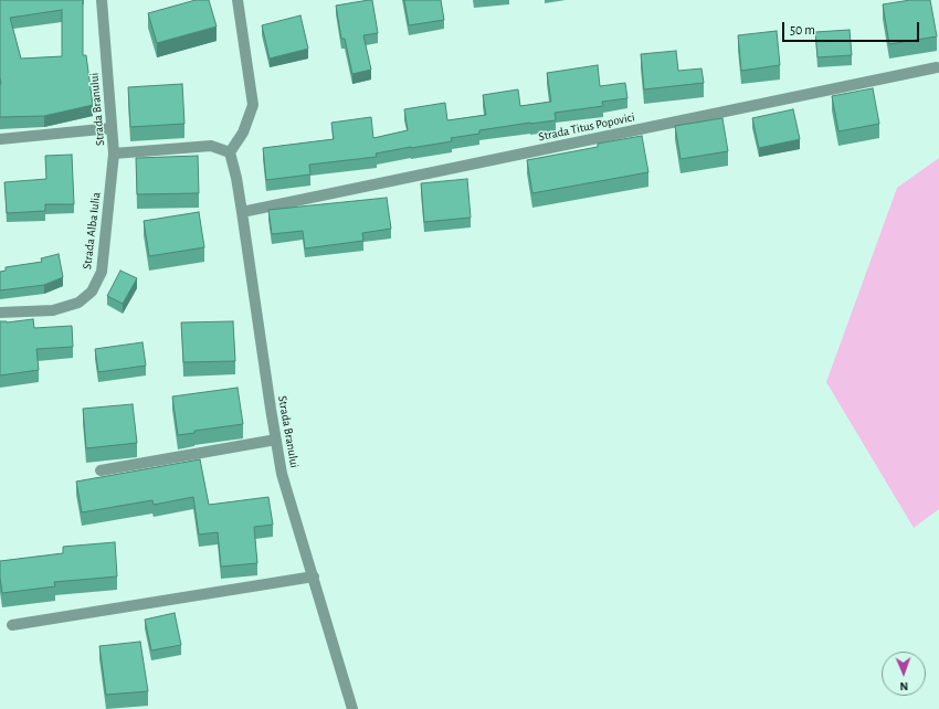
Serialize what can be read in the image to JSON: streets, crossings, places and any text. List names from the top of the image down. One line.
{"streets":{"street":["Strada Branului","Strada Titus Popovici","Strada Alba Iulia"]},"crossings":[["Strada Branului","Strada Titus Popovici"],["Strada Branului","Strada Alba Iulia"]],"scale_bar":"50 m","north":"bottom"}
